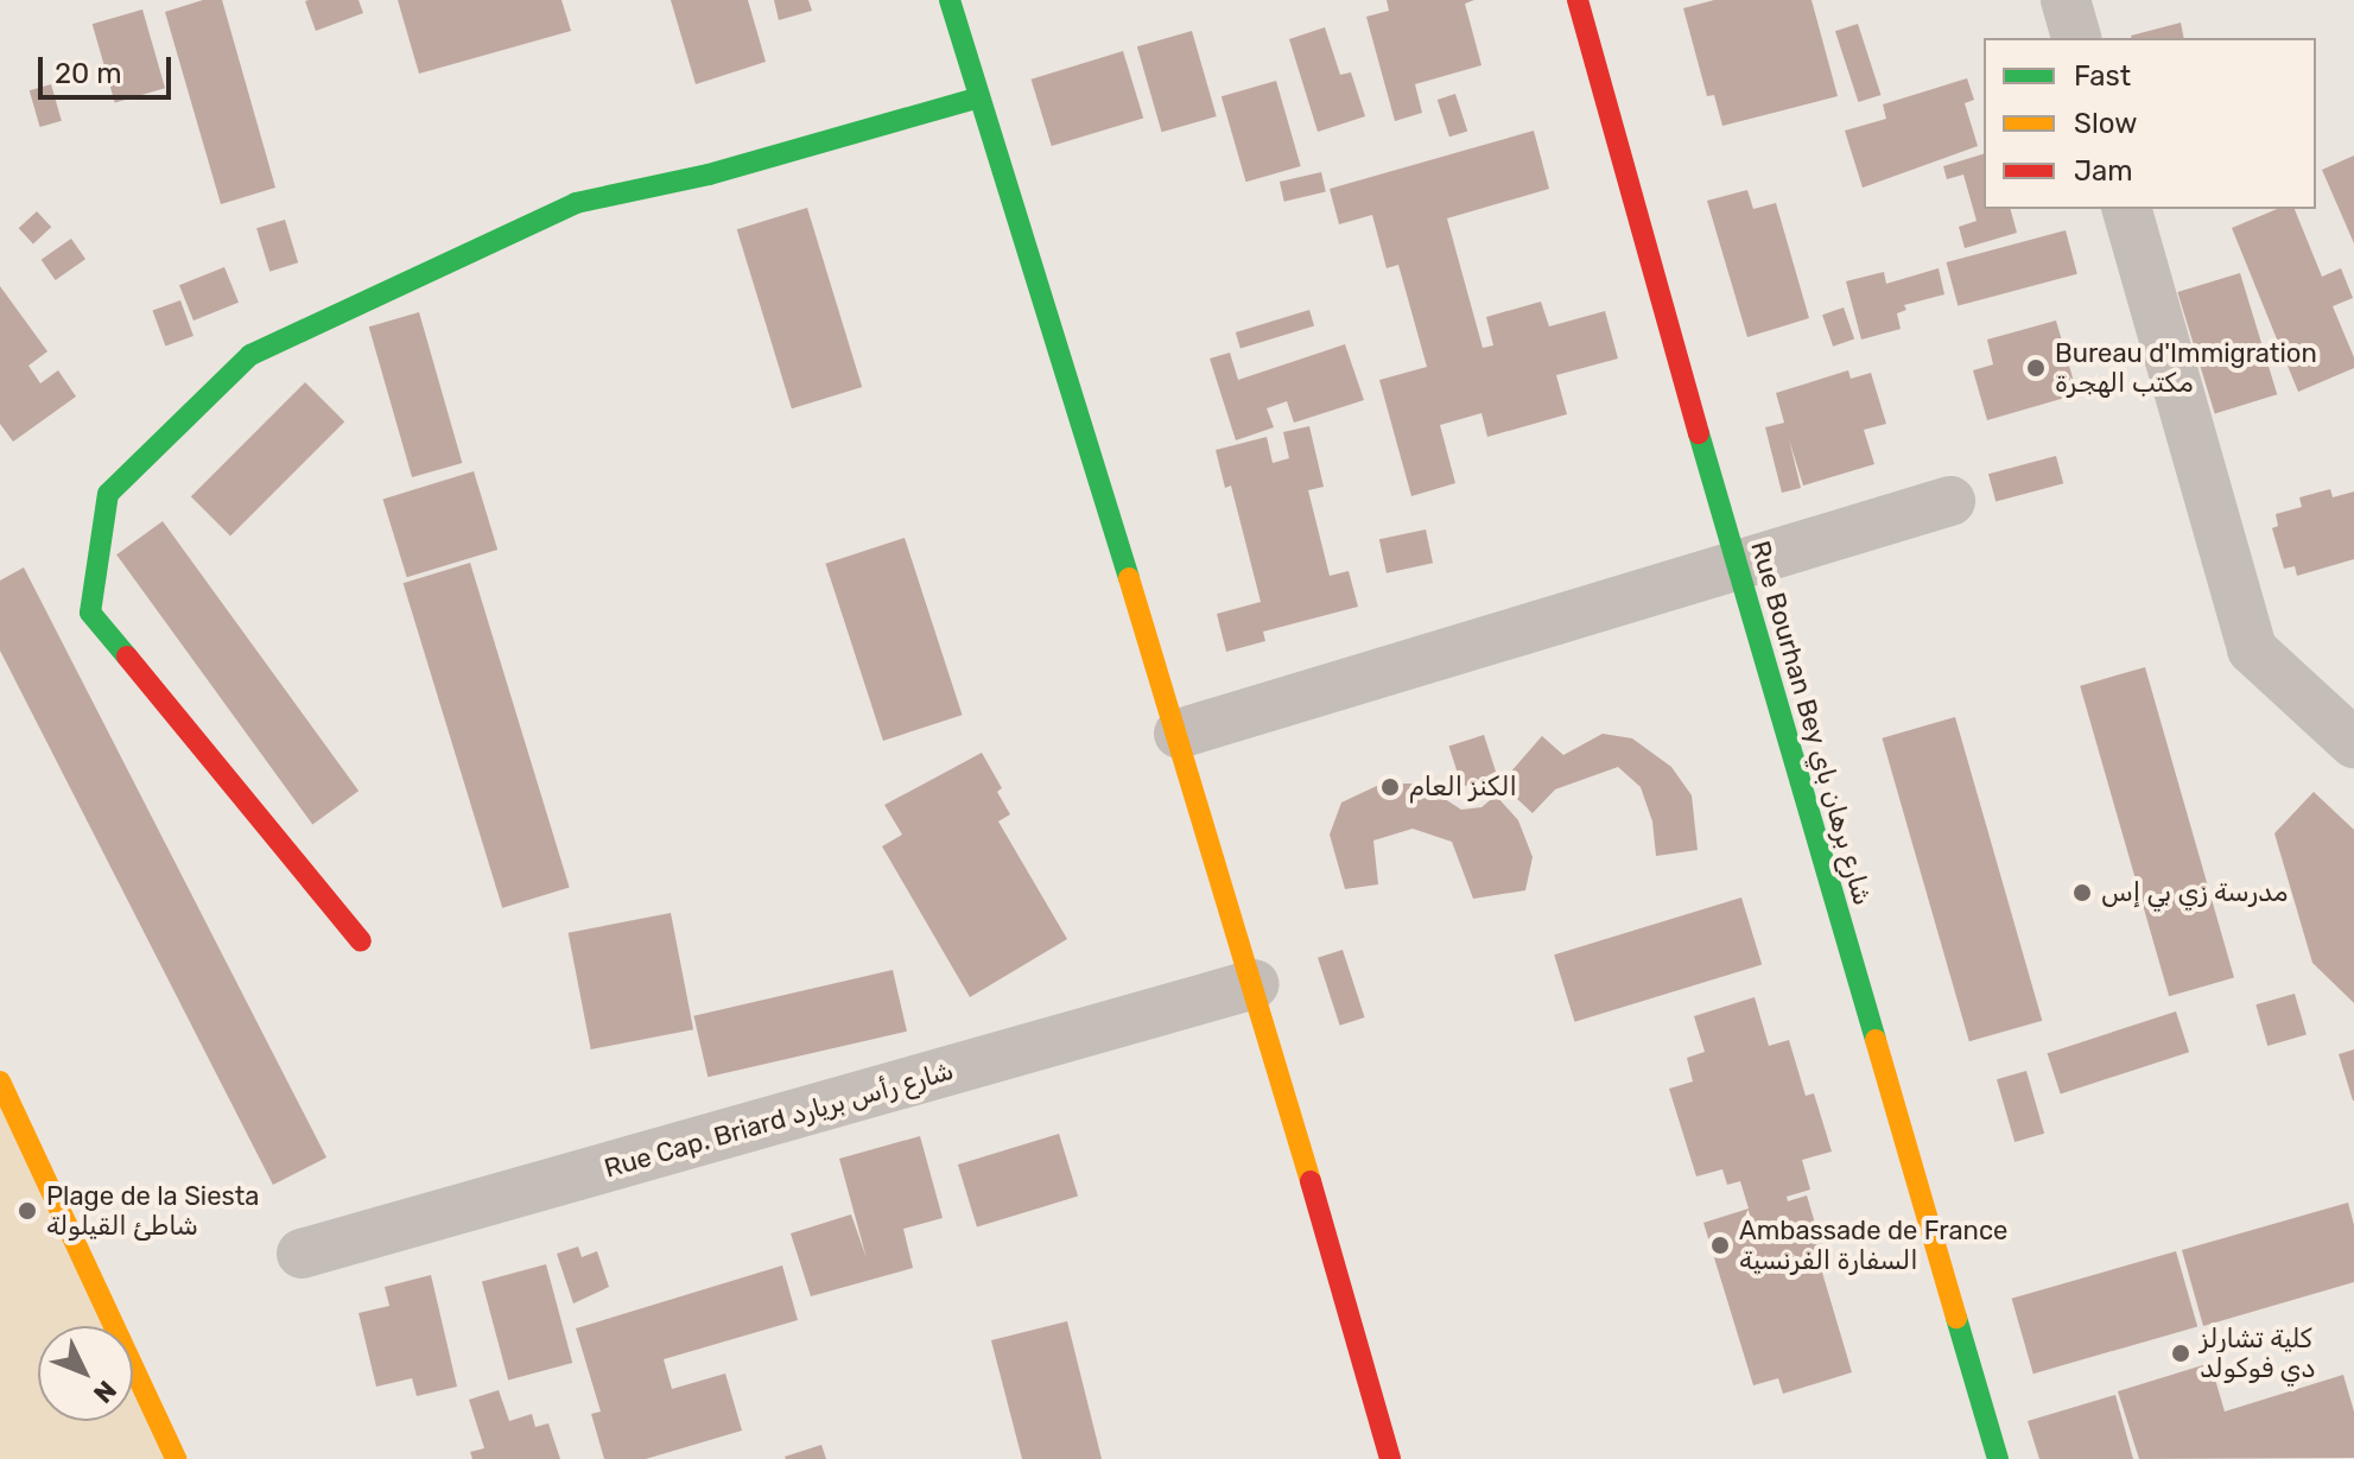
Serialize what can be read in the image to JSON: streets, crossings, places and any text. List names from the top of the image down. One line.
{"streets":{"street":["Rue Bourhan Bey شارع برهان باي","Rue Cap. Briard شارع رأس بريارد"]},"places":["Bureau d'Immigration مكتب الهجرة","الكنز العام","مدرسة زي بي إس","Plage de la Siesta شاطئ القيلولة","Ambassade de France السفارة الفرنسية","كلية تشارلز دي فوكولد"],"legend":["Fast","Slow","Jam"],"scale_bar":"20 m","north":"bottom right"}
